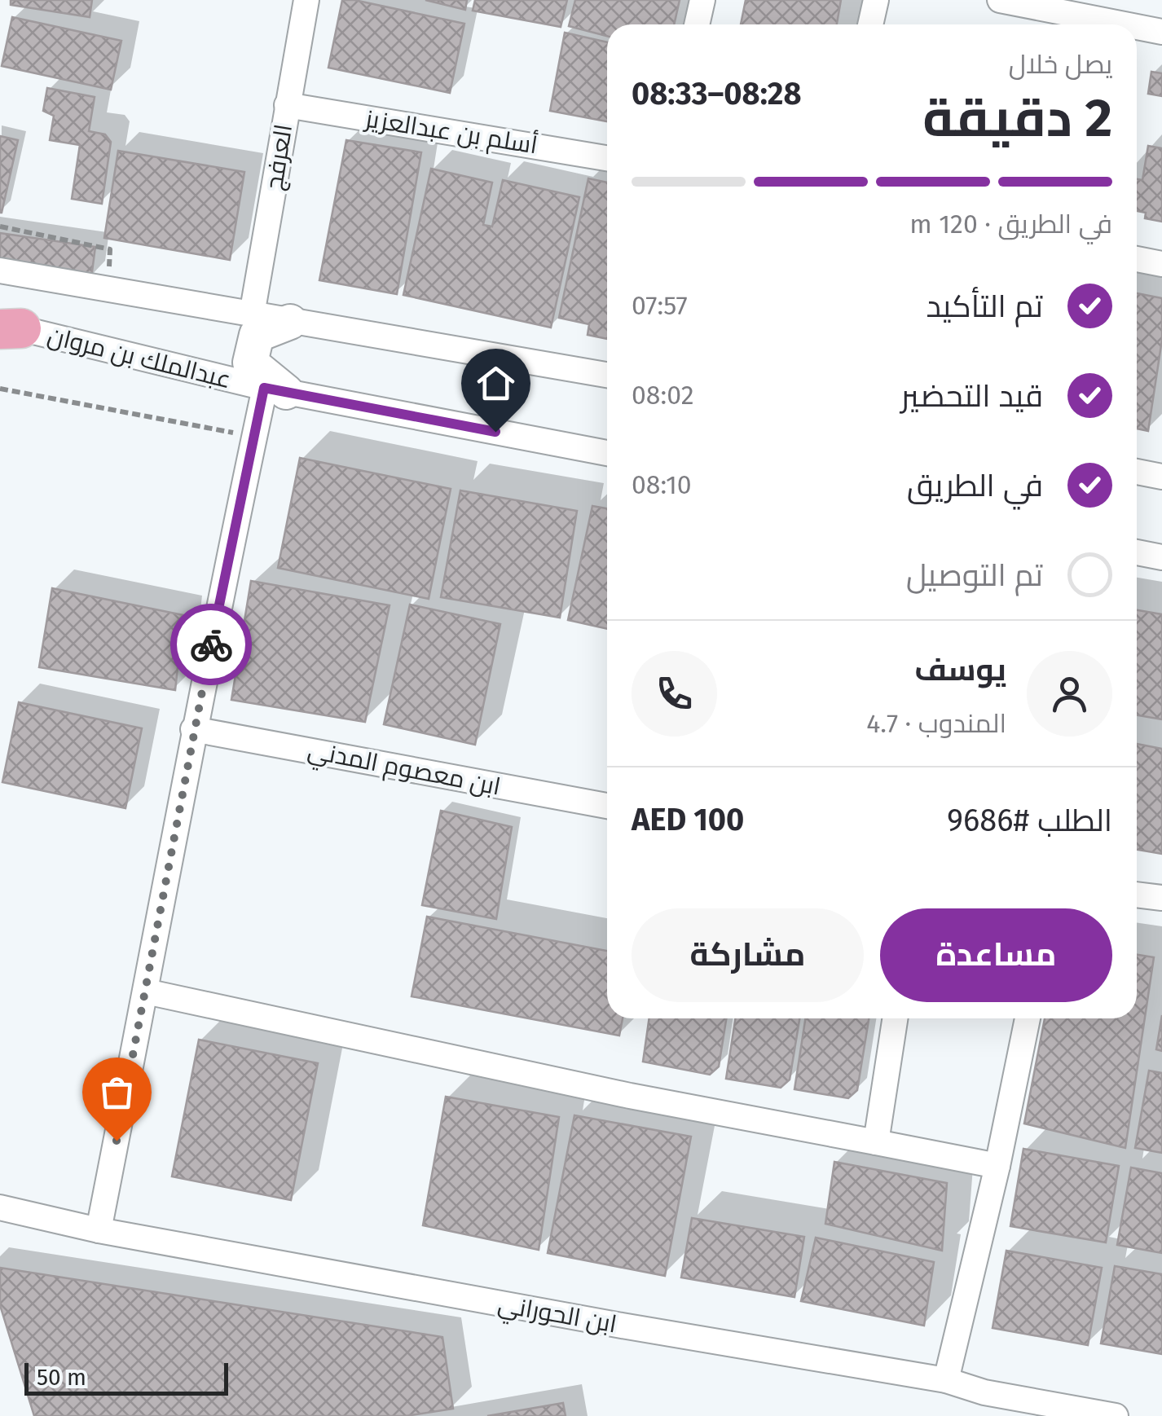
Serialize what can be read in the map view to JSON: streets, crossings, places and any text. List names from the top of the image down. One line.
{"streets":{"street":["أسلم بن عبدالعزيز","العرفج","عبدالملك بن مروان","ابن معصوم المدني","ابن الحوراني"]},"crossings":[["أسلم بن عبدالعزيز","العرفج"]],"scale_bar":"50 m","page":{"heading":["2 دقيقة","يصل خلال","08:28–08:33"],"panel":["يوسف","المندوب · 4.7","الطلب #9686","AED 100"],"bar":"في الطريق · 120 m","list":[["تم التأكيد","07:57"],["قيد التحضير","08:02"],["في الطريق","08:10"],"تم التوصيل"],"buttons":["مساعدة","مشاركة"],"scale":"50 m"}}
